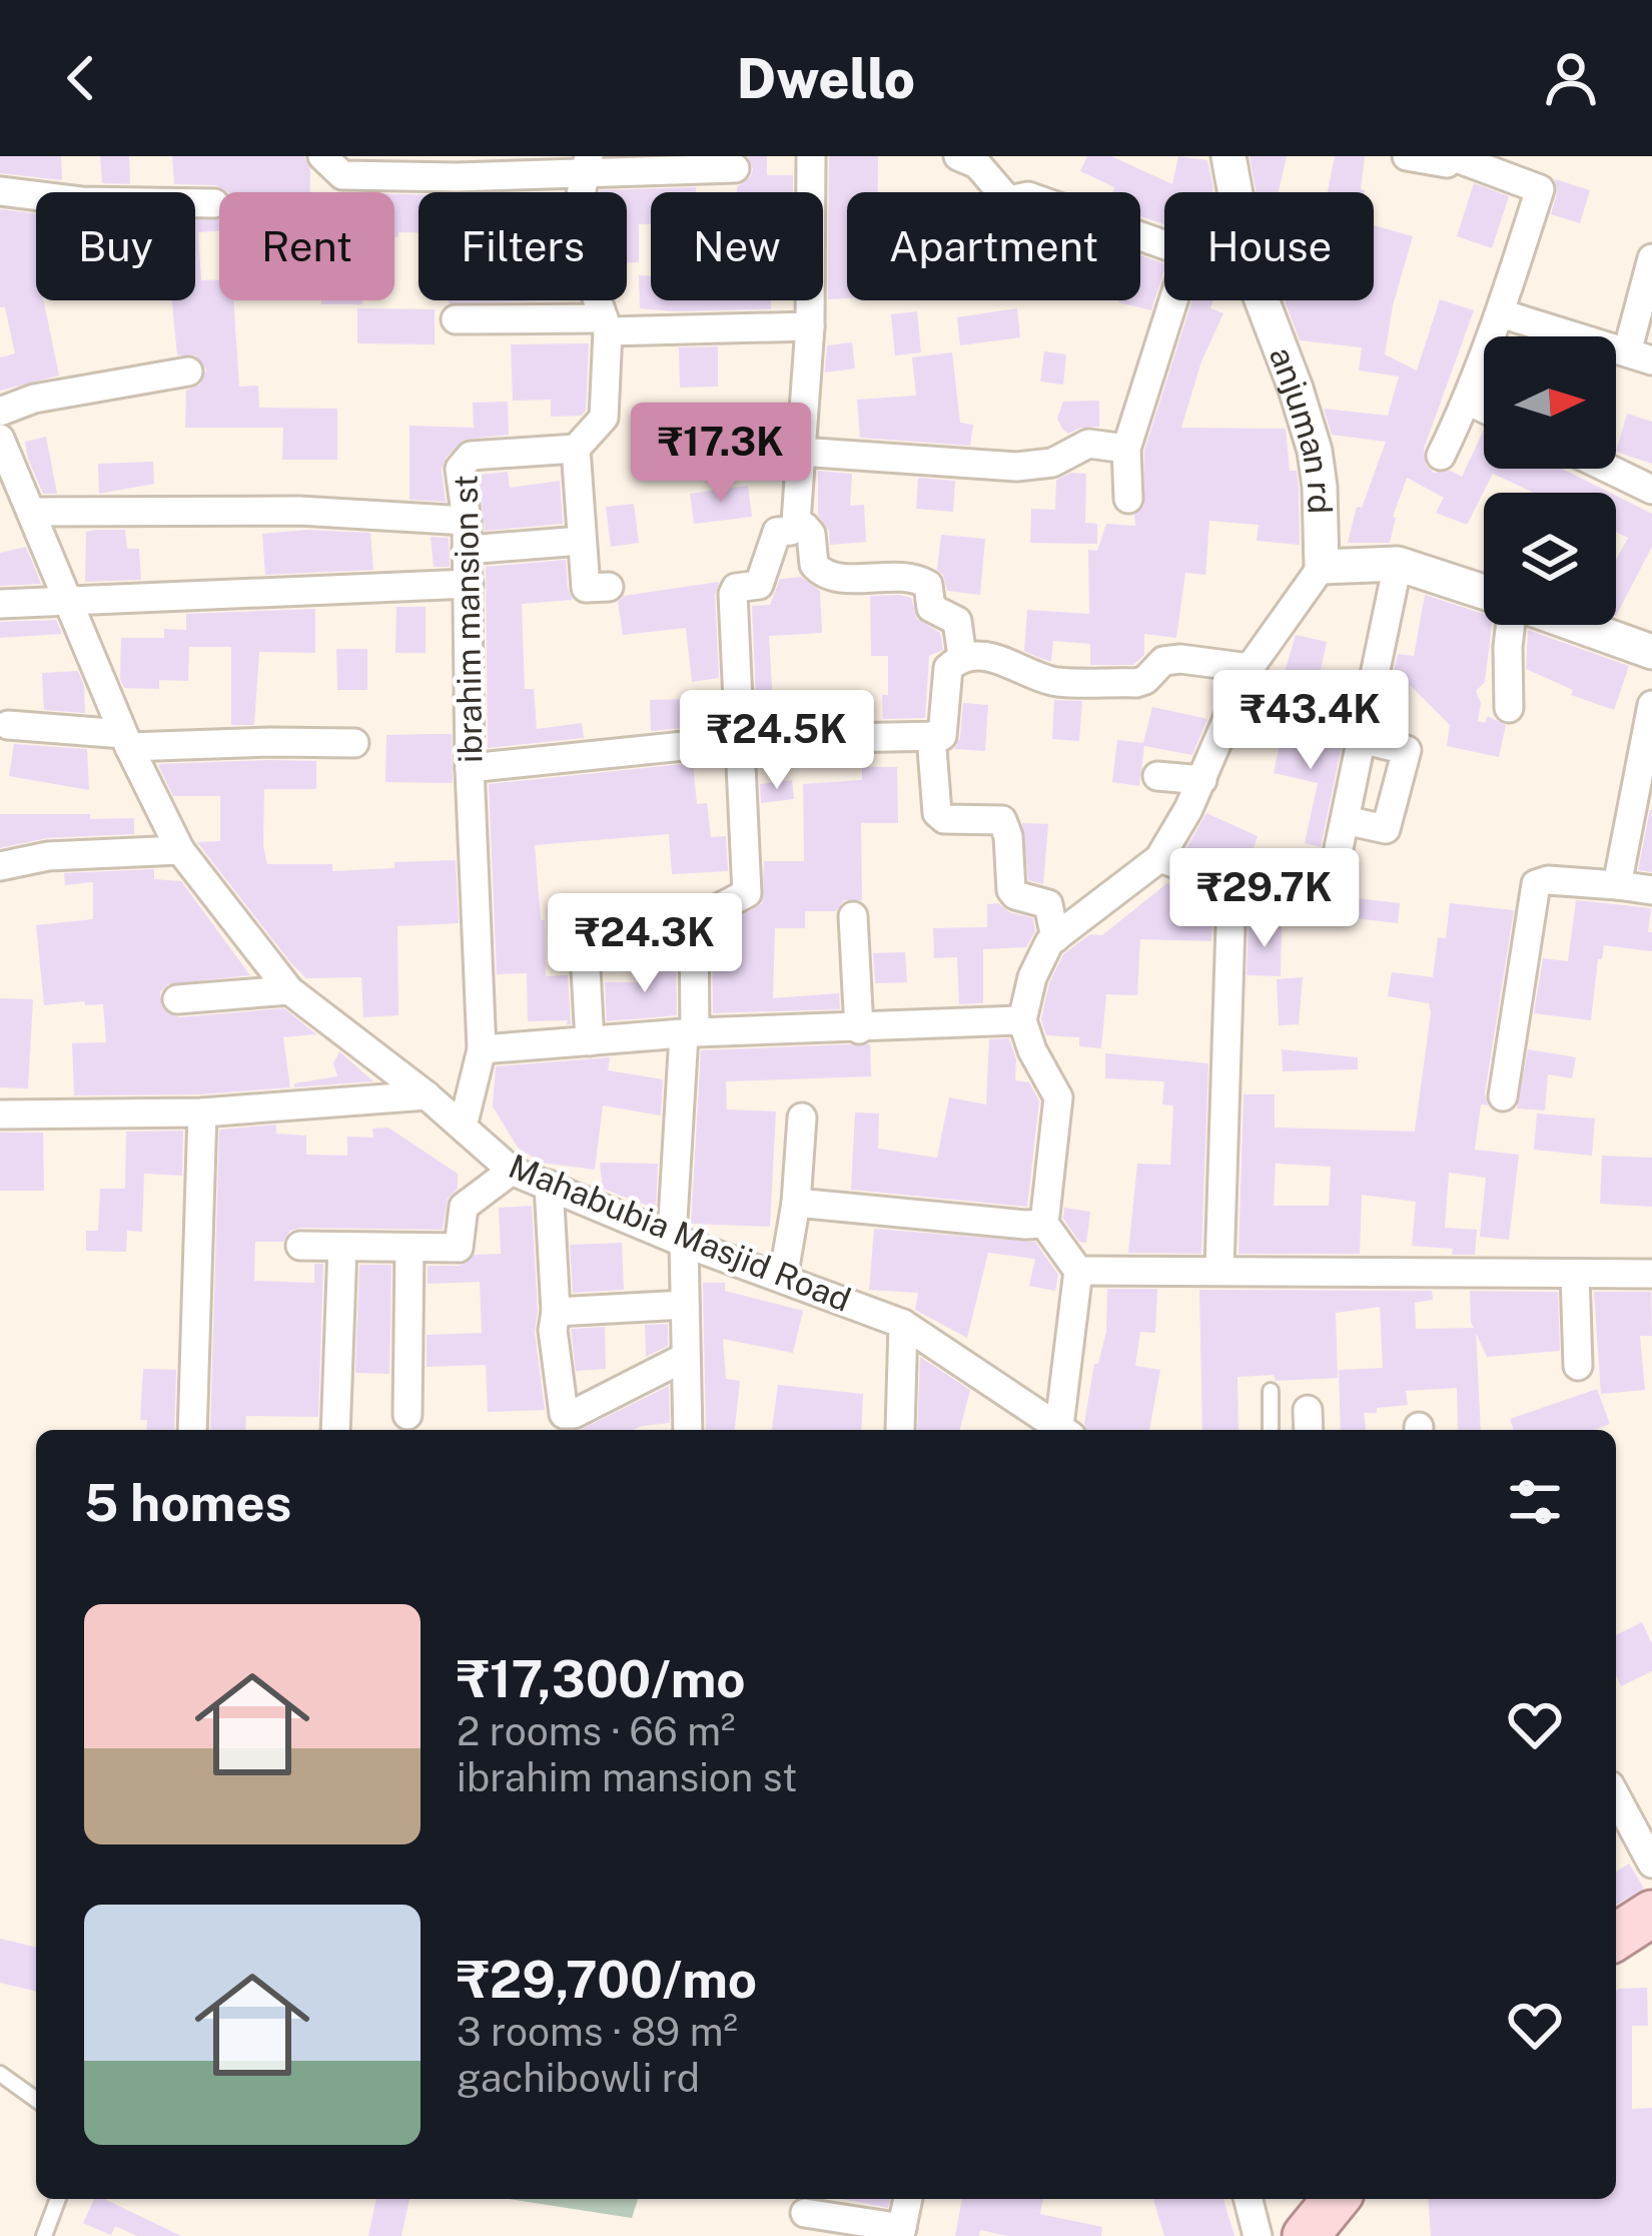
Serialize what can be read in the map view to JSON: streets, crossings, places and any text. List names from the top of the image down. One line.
{"streets":{"street":["anjuman rd","ibrahim mansion st","Mahabubia Masjid Road"]},"crossings":[["ibrahim mansion st","Mahabubia Masjid Road"]],"north":"right","page":{"header":"Dwello","chip":["Buy","Rent","Filters","New","Apartment","House"],"price":["₹17.3K","₹43.4K","₹24.5K","₹29.7K","₹24.3K"],"heading":"5 homes","list":[{"name":"₹17,300/mo","note":"2 rooms · 66 m² · ibrahim mansion st"},{"name":"₹29,700/mo","note":"3 rooms · 89 m² · gachibowli rd"}]}}
